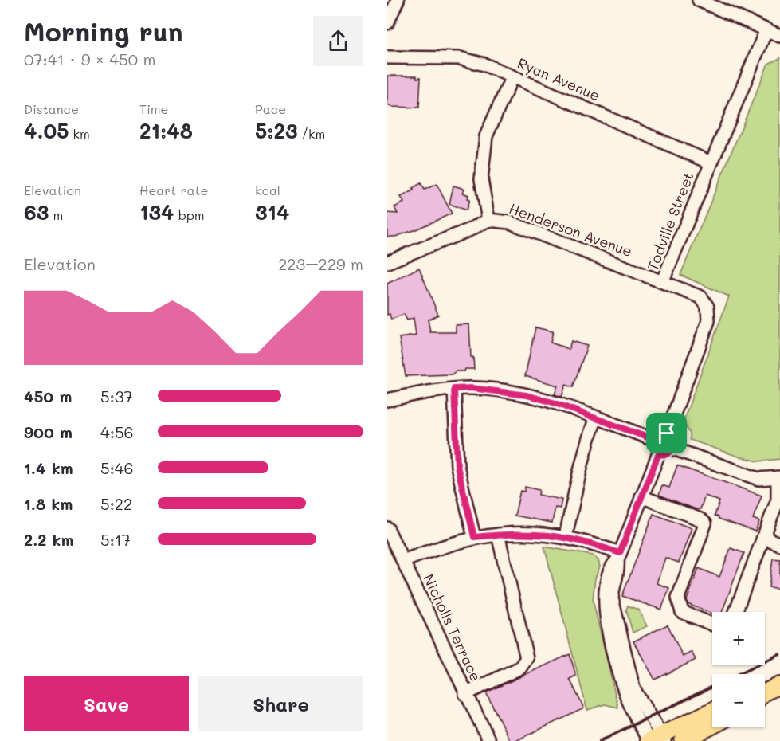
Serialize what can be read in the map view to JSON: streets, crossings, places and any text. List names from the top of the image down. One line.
{"streets":{"street":["Ryan Avenue","Todville Street","Henderson Avenue","Nicholls Terrace"]},"crossings":[["Ryan Avenue","Todville Street"],["Todville Street","Henderson Avenue"]],"page":{"heading":["Morning run","07:41 · 9 × 450 m"],"stats":[["Distance","4.05 km"],["Time","21:48"],["Pace","5:23 /km"],["Elevation","63 m"],["Heart rate","134 bpm"],["kcal","314"]],"chart":["Elevation","223–229 m"],"list":[{"name":"450 m","note":"5:37"},{"name":"900 m","note":"4:56"},{"name":"1.4 km","note":"5:46"},{"name":"1.8 km","note":"5:22"},{"name":"2.2 km","note":"5:17"}],"map_buttons":["+","−"],"buttons":["Save","Share"]}}
